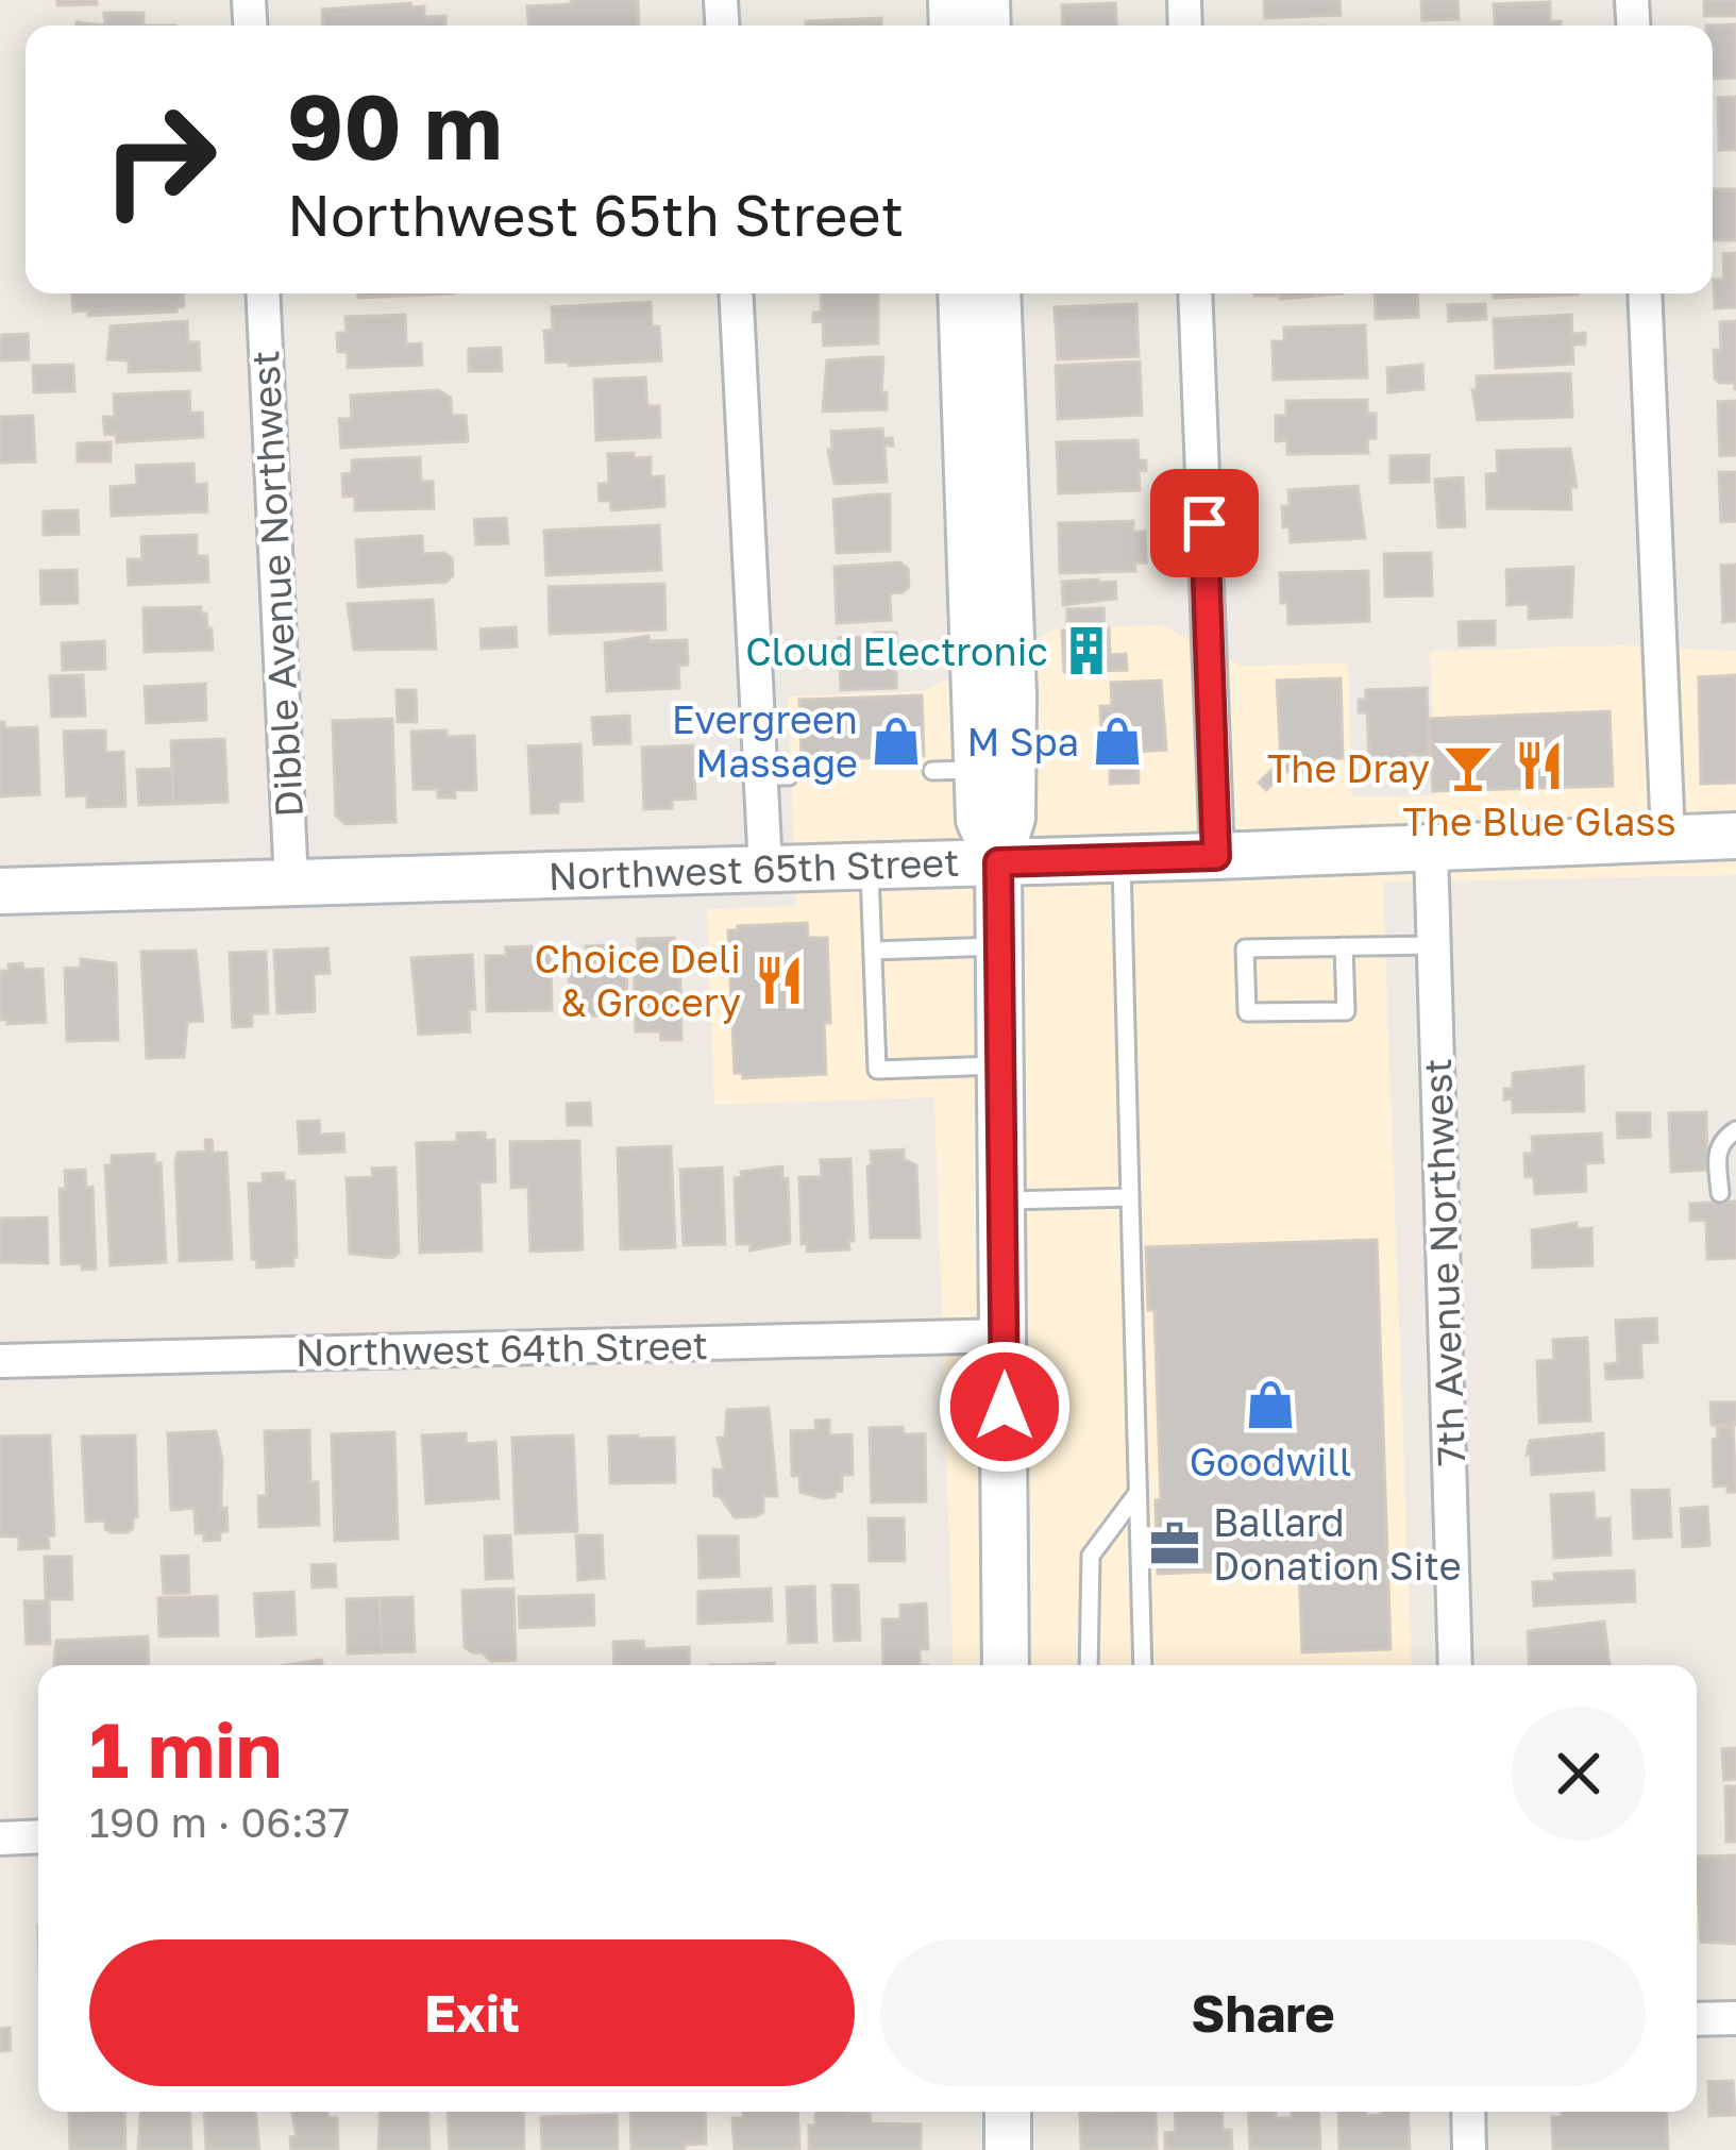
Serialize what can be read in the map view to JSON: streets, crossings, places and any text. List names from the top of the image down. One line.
{"streets":{"main road":["Northwest 65th Street"],"street":["Dibble Avenue Northwest","7th Avenue Northwest","Northwest 64th Street"]},"crossings":[["Dibble Avenue Northwest","Northwest 65th Street"],["Northwest 65th Street","7th Avenue Northwest"]],"places":{"building":["Cloud Electronic"],"shop":["Evergreen Massage","M Spa","Goodwill"],"restaurant":["The Blue Glass","Choice Deli & Grocery"],"bar":["The Dray"],"office":["Ballard Donation Site"]},"page":{"turn":["90 m","Northwest 65th Street"],"heading":["1 min","190 m · 06:37"],"buttons":["Exit","Share"]}}
